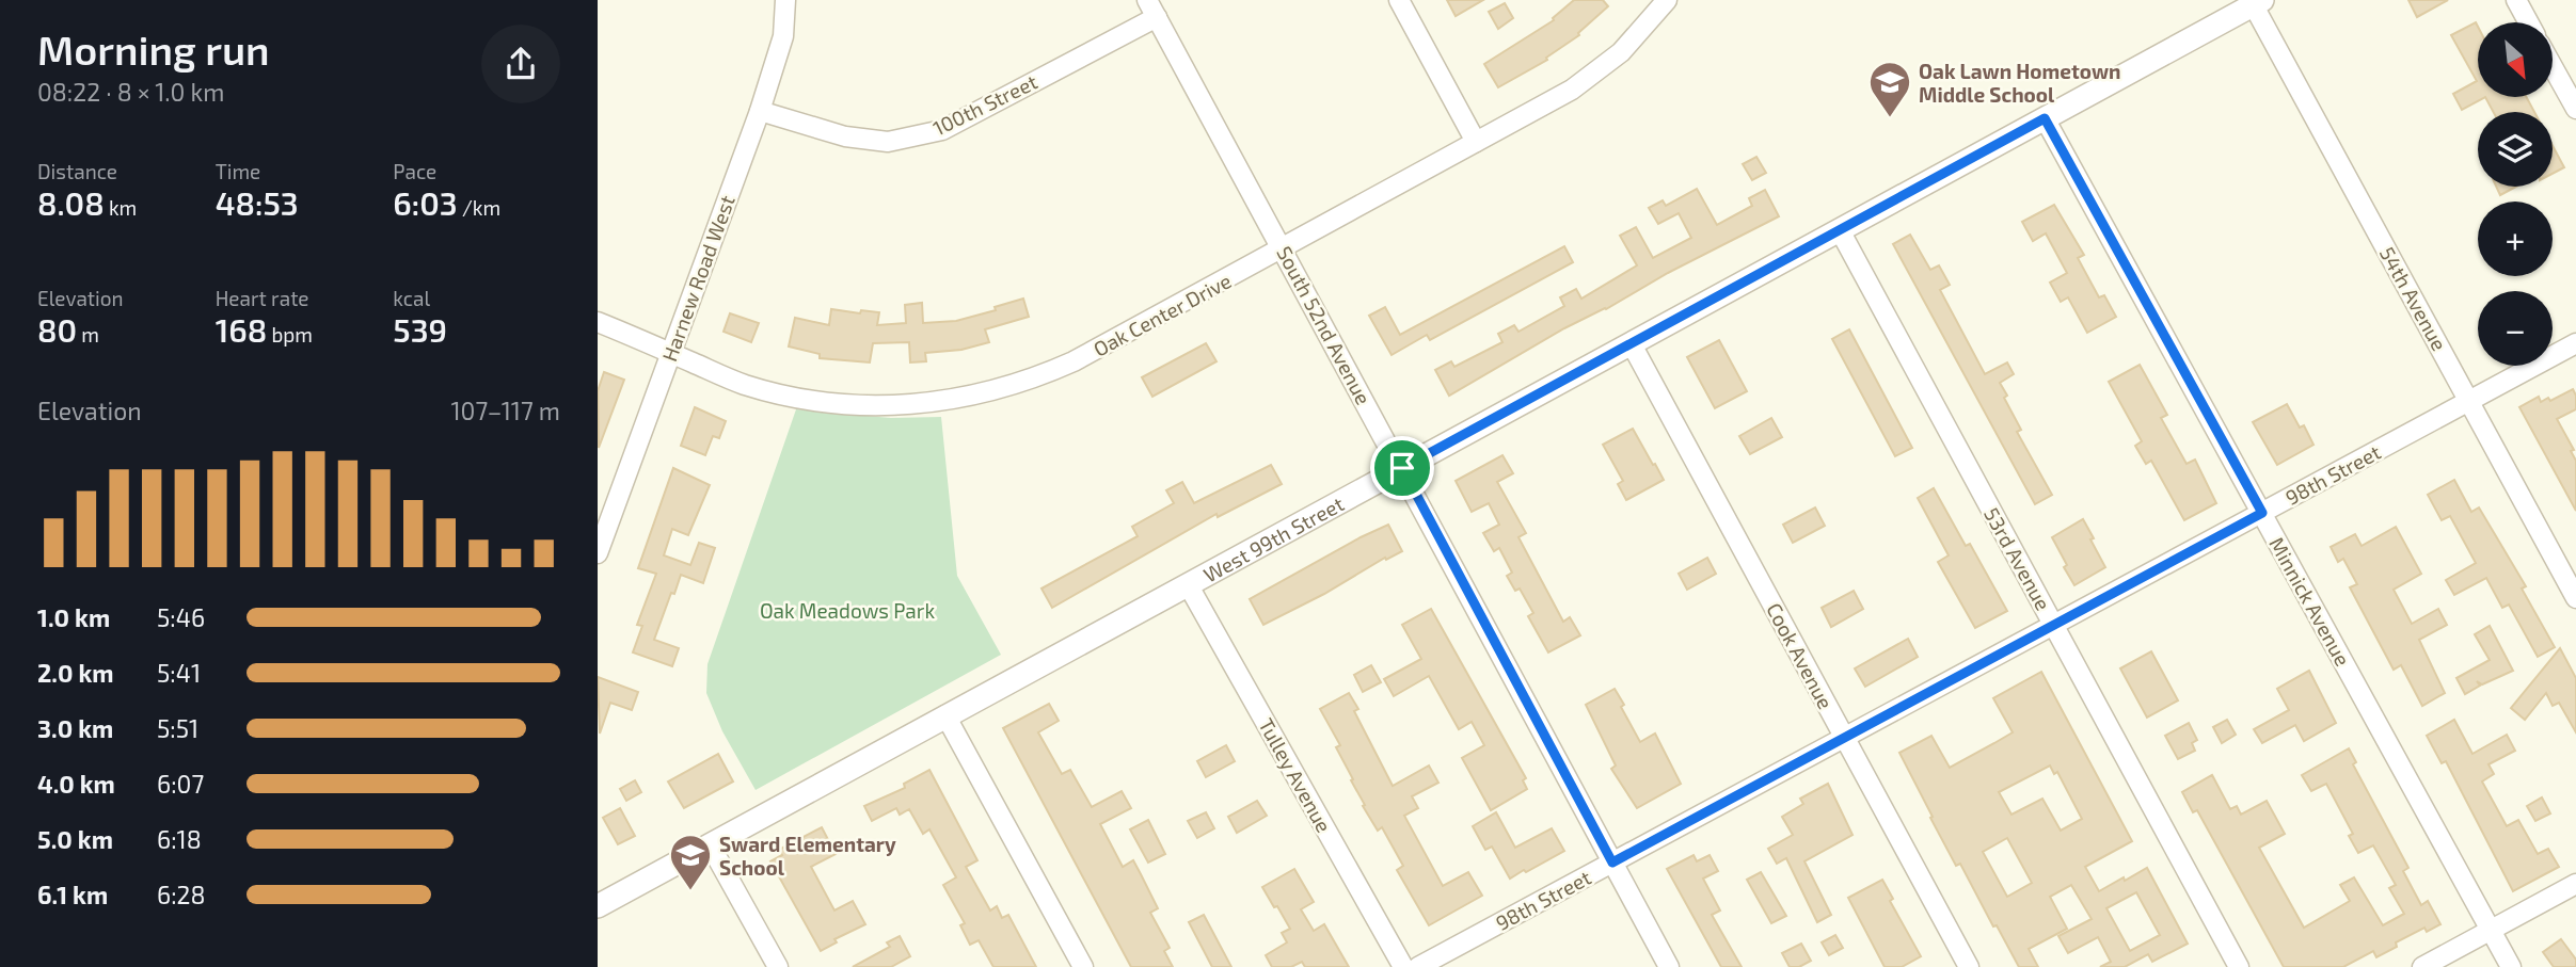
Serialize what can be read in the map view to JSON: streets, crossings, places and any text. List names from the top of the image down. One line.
{"streets":{"street":["100th Street","Harnew Road West","54th Avenue","Oak Center Drive","South 52nd Avenue","98th Street","West 99th Street","53rd Avenue","Minnick Avenue","Cook Avenue","Tulley Avenue"]},"crossings":[["100th Street","Harnew Road West"],["100th Street","South 52nd Avenue"],["Harnew Road West","Oak Center Drive"],["54th Avenue","98th Street"],["54th Avenue","West 99th Street"],["Oak Center Drive","South 52nd Avenue"],["South 52nd Avenue","98th Street"],["South 52nd Avenue","West 99th Street"],["98th Street","53rd Avenue"],["98th Street","Minnick Avenue"],["98th Street","Cook Avenue"],["West 99th Street","53rd Avenue"],["West 99th Street","Minnick Avenue"],["West 99th Street","Cook Avenue"],["West 99th Street","Tulley Avenue"]],"parks":["Oak Meadows Park"],"places":{"school or university":["Oak Lawn Hometown Middle School","Sward Elementary School"]},"north":"bottom right","page":{"heading":["Morning run","08:22 · 8 × 1.0 km"],"map_buttons":["+","−"],"stats":[["Distance","8.08 km"],["Time","48:53"],["Pace","6:03 /km"],["Elevation","80 m"],["Heart rate","168 bpm"],["kcal","539"]],"chart":["Elevation","107–117 m"],"list":[{"name":"1.0 km","note":"5:46"},{"name":"2.0 km","note":"5:41"},{"name":"3.0 km","note":"5:51"},{"name":"4.0 km","note":"6:07"},{"name":"5.0 km","note":"6:18"},{"name":"6.1 km","note":"6:28"}]}}
